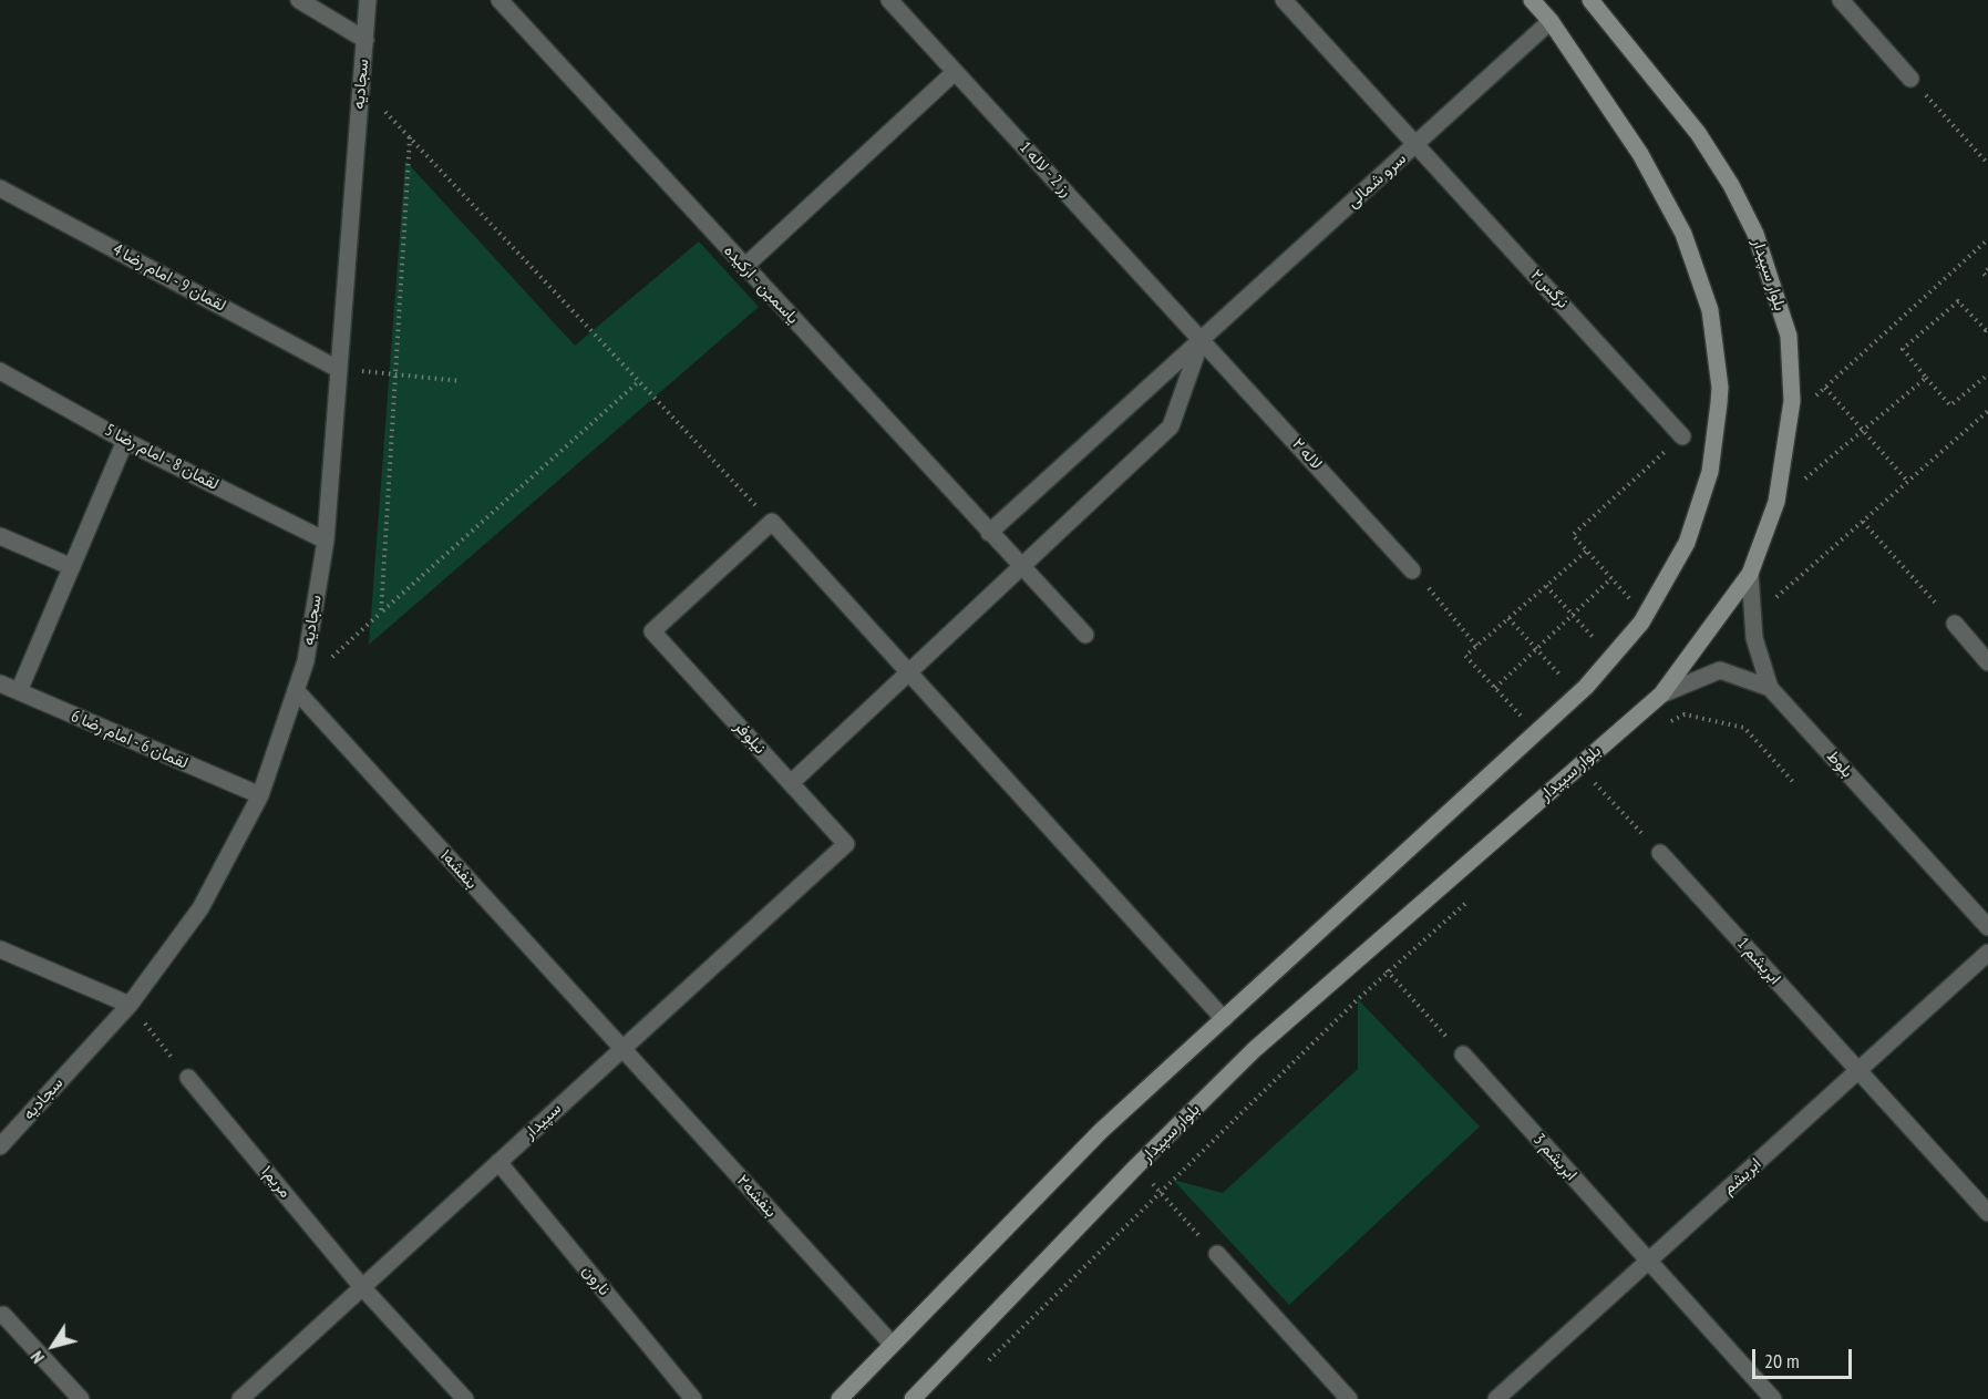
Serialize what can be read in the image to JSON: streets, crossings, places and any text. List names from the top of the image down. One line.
{"streets":{"street":["سجادیه","رز 2 - لاله 1","سرو شمالی","بلوار سپیدار","لقمان 9 - امام رضا 4","یاسمین - ارکیده","نرگس۲","لاله ۲","لقمان 8 - امام رضا 5","نیلوفر","لقمان 6 - امام رضا 6","بلوط","بنفشه۱","ابریشم 1","سپیدار","ابریشم 3","ابریشم","مریم۱","بنفشه۲","نارون"]},"crossings":[["سجادیه","لقمان 9 - امام رضا 4"],["سجادیه","لقمان 8 - امام رضا 5"],["سجادیه","لقمان 6 - امام رضا 6"],["سجادیه","بنفشه۱"],["رز 2 - لاله 1","سرو شمالی"],["رز 2 - لاله 1","لاله ۲"],["سرو شمالی","یاسمین - ارکیده"],["سرو شمالی","نرگس۲"],["سرو شمالی","لاله ۲"],["سرو شمالی","نیلوفر"],["بلوار سپیدار","بلوط"],["نیلوفر","سپیدار"],["بنفشه۱","سپیدار"],["بنفشه۱","بنفشه۲"],["ابریشم 1","ابریشم"],["سپیدار","مریم۱"],["سپیدار","بنفشه۲"],["سپیدار","نارون"],["ابریشم 3","ابریشم"]],"scale_bar":"20 m","north":"bottom left"}
